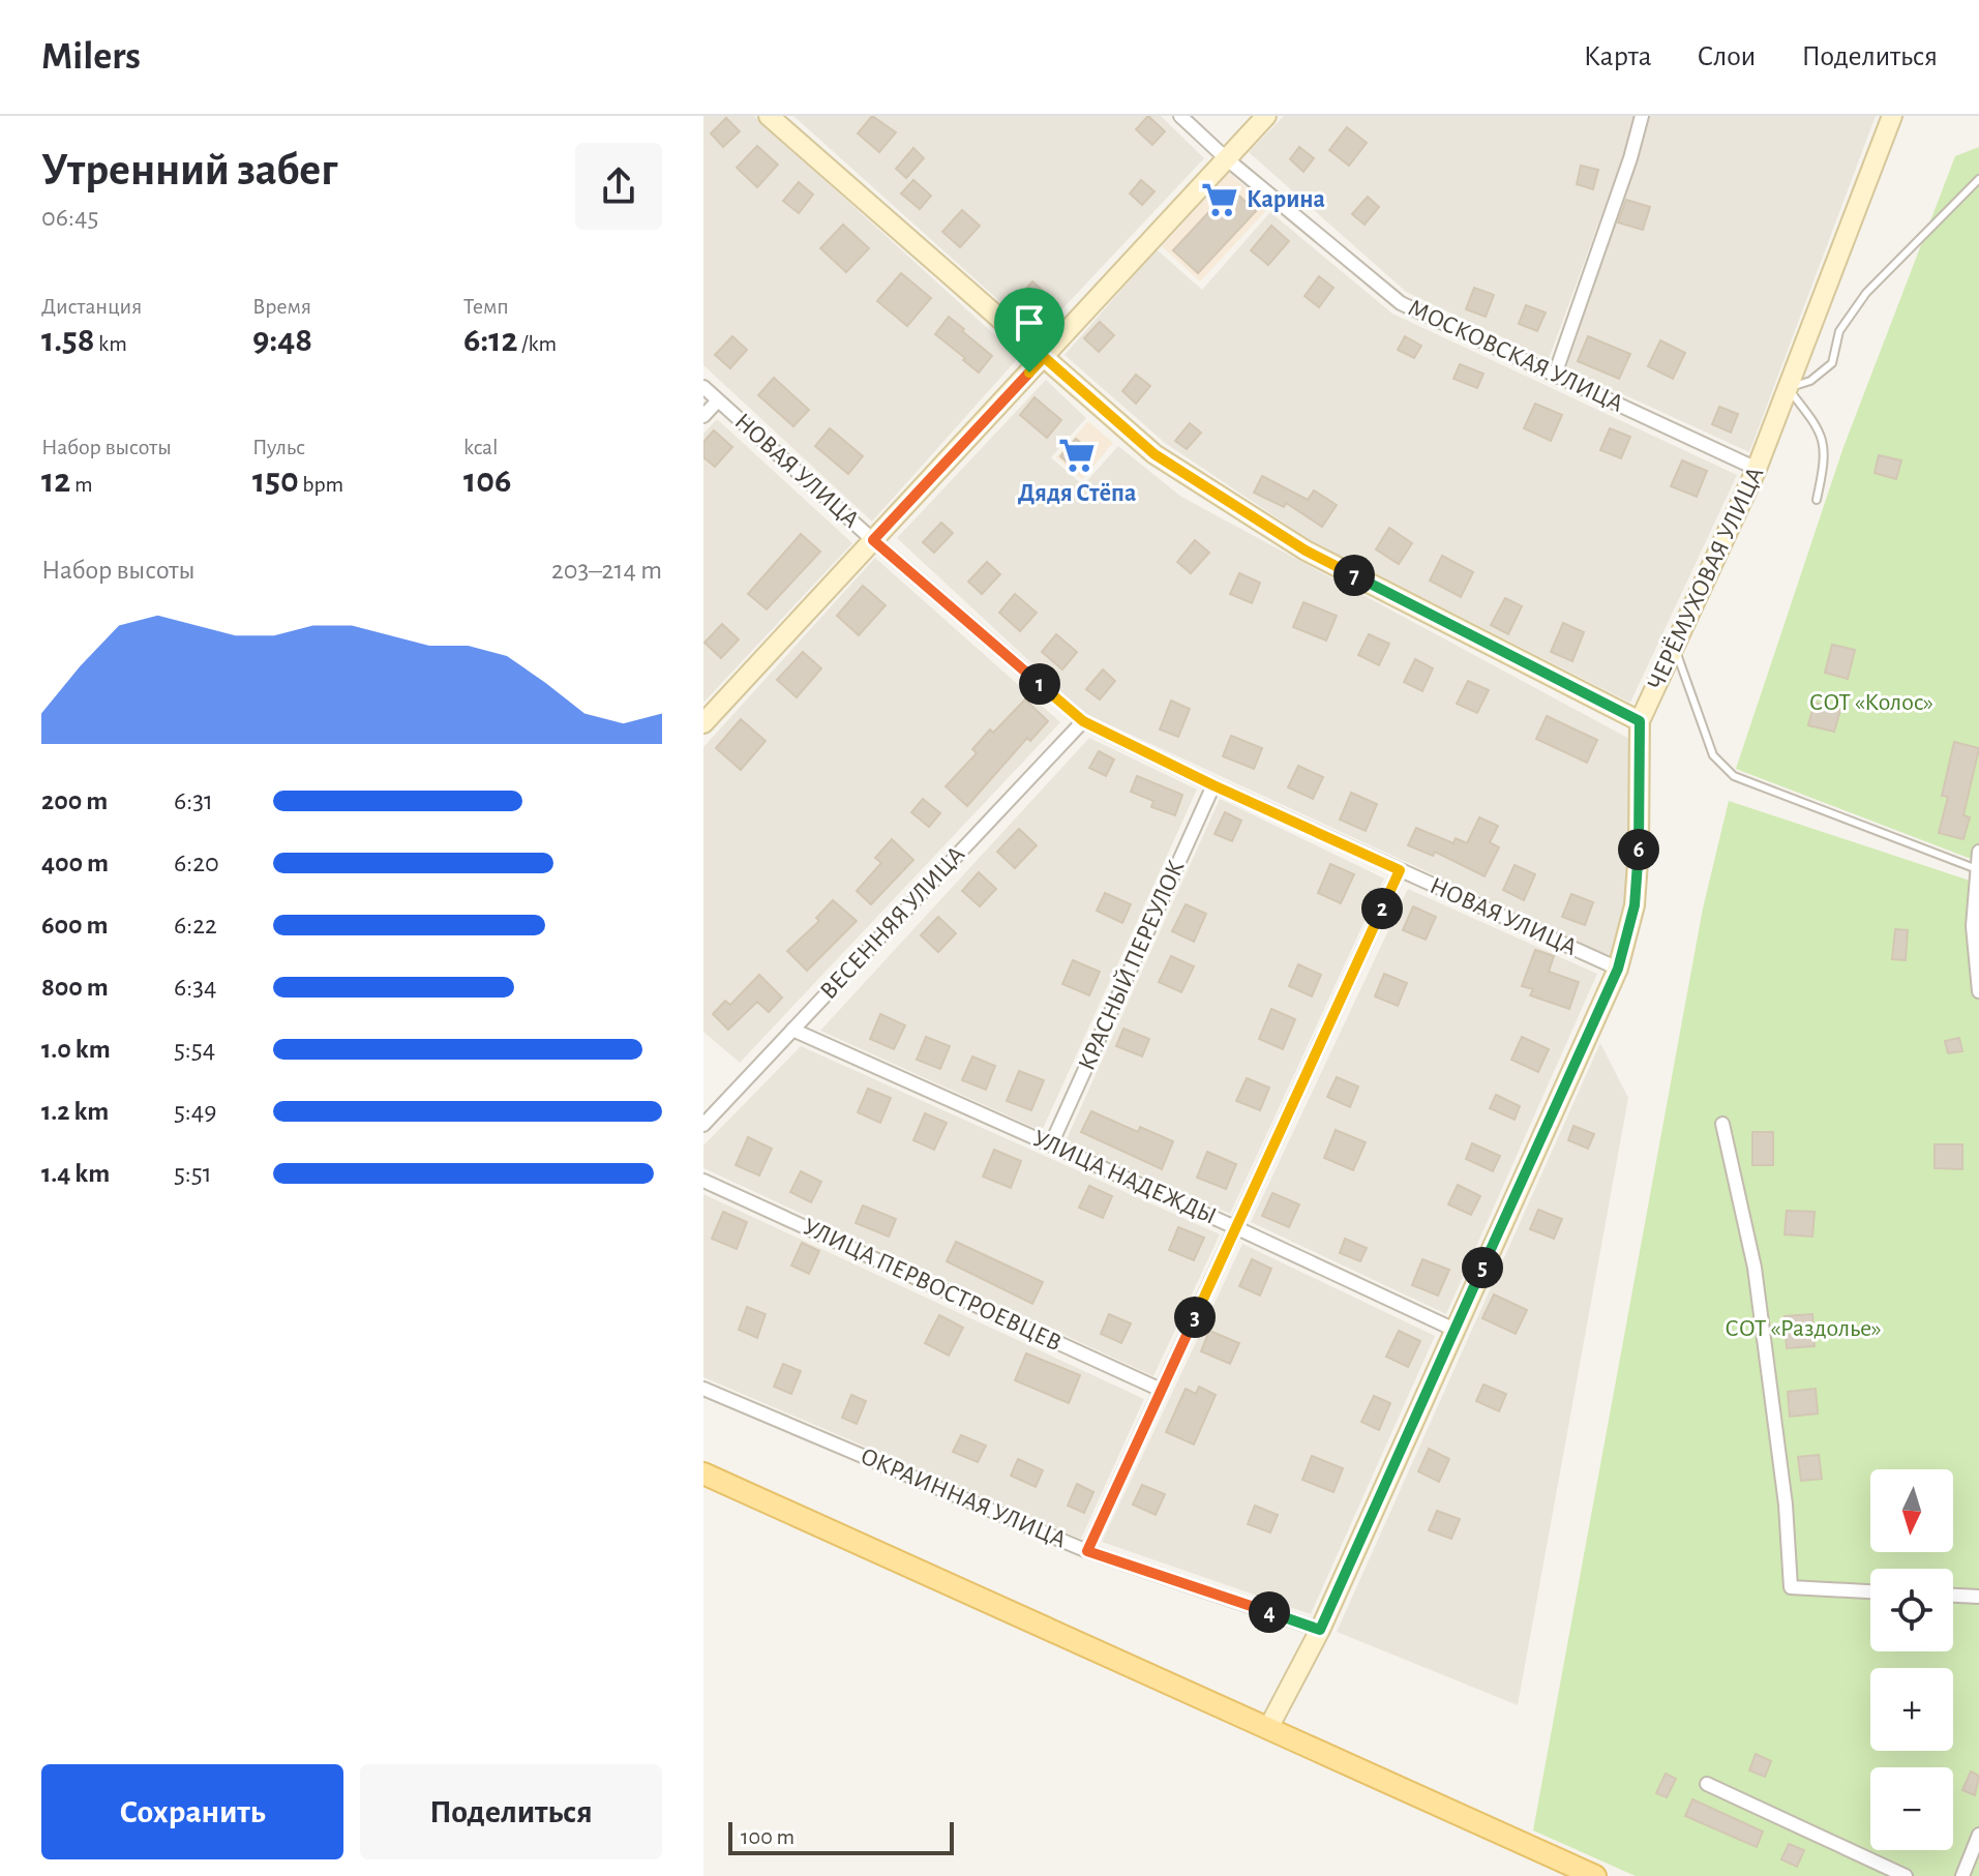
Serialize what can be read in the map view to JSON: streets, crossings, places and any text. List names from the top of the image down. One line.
{"streets":{"street":["МОСКОВСКАЯ УЛИЦА","НОВАЯ УЛИЦА","ЧЕРЁМУХОВАЯ УЛИЦА","ВЕСЕННЯЯ УЛИЦА","КРАСНЫЙ ПЕРЕУЛОК","УЛИЦА НАДЕЖДЫ","УЛИЦА ПЕРВОСТРОЕВЦЕВ","ОКРАИННАЯ УЛИЦА"]},"crossings":[["МОСКОВСКАЯ УЛИЦА","ЧЕРЁМУХОВАЯ УЛИЦА"],["НОВАЯ УЛИЦА","ЧЕРЁМУХОВАЯ УЛИЦА"],["НОВАЯ УЛИЦА","ВЕСЕННЯЯ УЛИЦА"],["НОВАЯ УЛИЦА","КРАСНЫЙ ПЕРЕУЛОК"],["ЧЕРЁМУХОВАЯ УЛИЦА","УЛИЦА НАДЕЖДЫ"],["ЧЕРЁМУХОВАЯ УЛИЦА","ОКРАИННАЯ УЛИЦА"],["ВЕСЕННЯЯ УЛИЦА","УЛИЦА НАДЕЖДЫ"],["КРАСНЫЙ ПЕРЕУЛОК","УЛИЦА НАДЕЖДЫ"]],"parks":["СОТ «Колос»","СОТ «Раздолье»"],"places":{"supermarket":["Карина","Дядя Стёпа"]},"scale_bar":"100 m","north":"bottom","page":{"header":"Milers","nav":["Карта","Слои","Поделиться"],"heading":["Утренний забег","06:45"],"stats":[["Дистанция","1.58 km"],["Время","9:48"],["Темп","6:12 /km"],["Набор высоты","12 m"],["Пульс","150 bpm"],["kcal","106"]],"chart":["Набор высоты","203–214 m"],"pins":["7","1","6","2","5","3","4"],"list":[{"name":"200 m","note":"6:31"},{"name":"400 m","note":"6:20"},{"name":"600 m","note":"6:22"},{"name":"800 m","note":"6:34"},{"name":"1.0 km","note":"5:54"},{"name":"1.2 km","note":"5:49"},{"name":"1.4 km","note":"5:51"}],"map_buttons":["+","−"],"buttons":["Сохранить","Поделиться"],"scale":"100 m"}}
